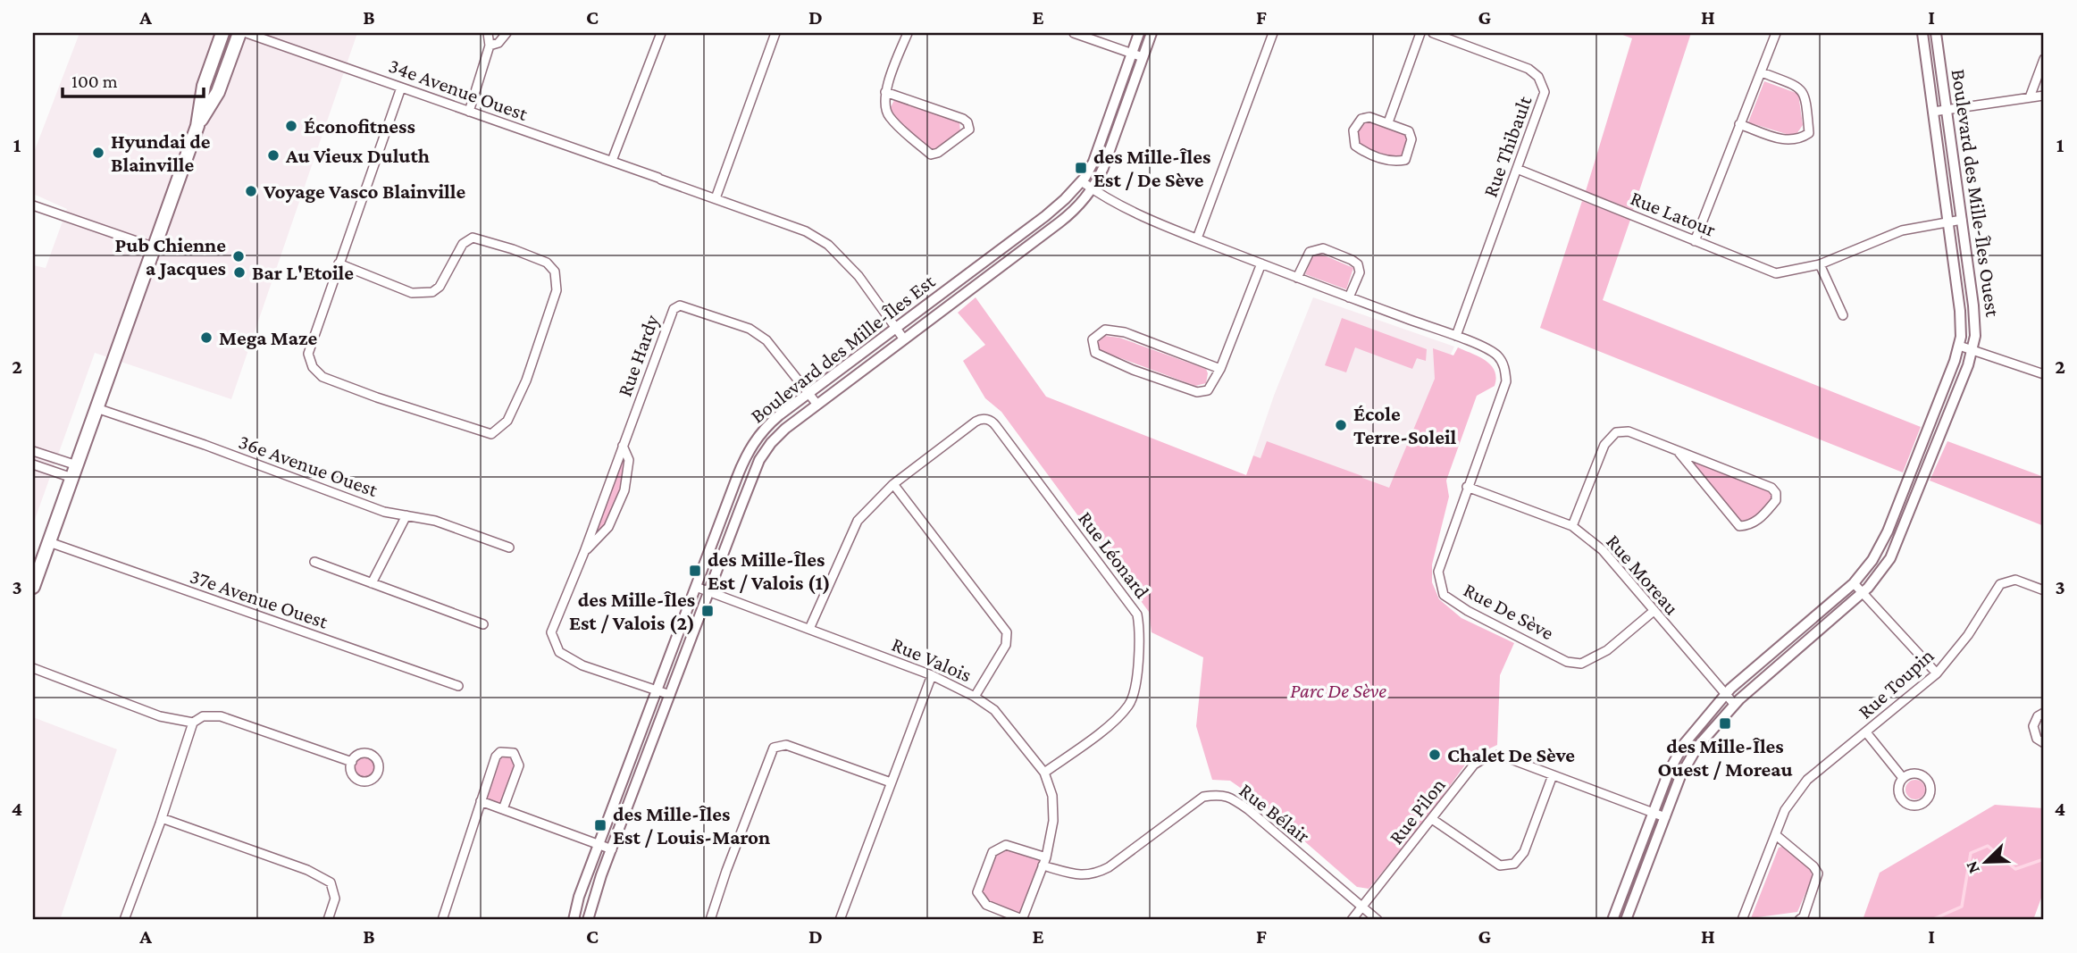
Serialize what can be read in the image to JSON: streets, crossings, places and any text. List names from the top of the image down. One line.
{"streets":{"street":["34e Avenue Ouest","Rue Thibault","Boulevard des Mille-Îles Ouest","Rue Latour","Boulevard des Mille-Îles Est","Rue Hardy","36e Avenue Ouest","Rue Léonard","Rue Moreau","37e Avenue Ouest","Rue De Sève","Rue Valois","Rue Toupin","Rue Pilon","Rue Bélair"]},"crossings":[["34e Avenue Ouest","Boulevard des Mille-Îles Est"],["Rue Thibault","Rue Latour"],["Rue Thibault","Rue De Sève"],["Boulevard des Mille-Îles Ouest","Rue Latour"],["Boulevard des Mille-Îles Ouest","Rue Moreau"],["Boulevard des Mille-Îles Ouest","Rue Pilon"],["Boulevard des Mille-Îles Est","Rue Hardy"],["Boulevard des Mille-Îles Est","Rue De Sève"],["Boulevard des Mille-Îles Est","Rue Valois"],["Rue Léonard","Rue Valois"],["Rue Moreau","Rue De Sève"],["Rue Valois","Rue Bélair"],["Rue Pilon","Rue Bélair"]],"parks":["Parc De Sève"],"places":{"other":["Éconofitness","Hyundai de Blainville","Au Vieux Duluth","Voyage Vasco Blainville","Pub Chienne a Jacques","Bar L'Etoile","Mega Maze","École Terre-Soleil","Chalet De Sève"],"transit":["des Mille-Îles Est / De Sève","des Mille-Îles Est / Valois (1)","des Mille-Îles Est / Valois (2)","des Mille-Îles Ouest / Moreau","des Mille-Îles Est / Louis-Maron"]},"scale_bar":"100 m","north":"bottom left","grid":{"columns":["A","B","C","D","E","F","G","H","I"],"rows":["1","2","3","4"]}}
